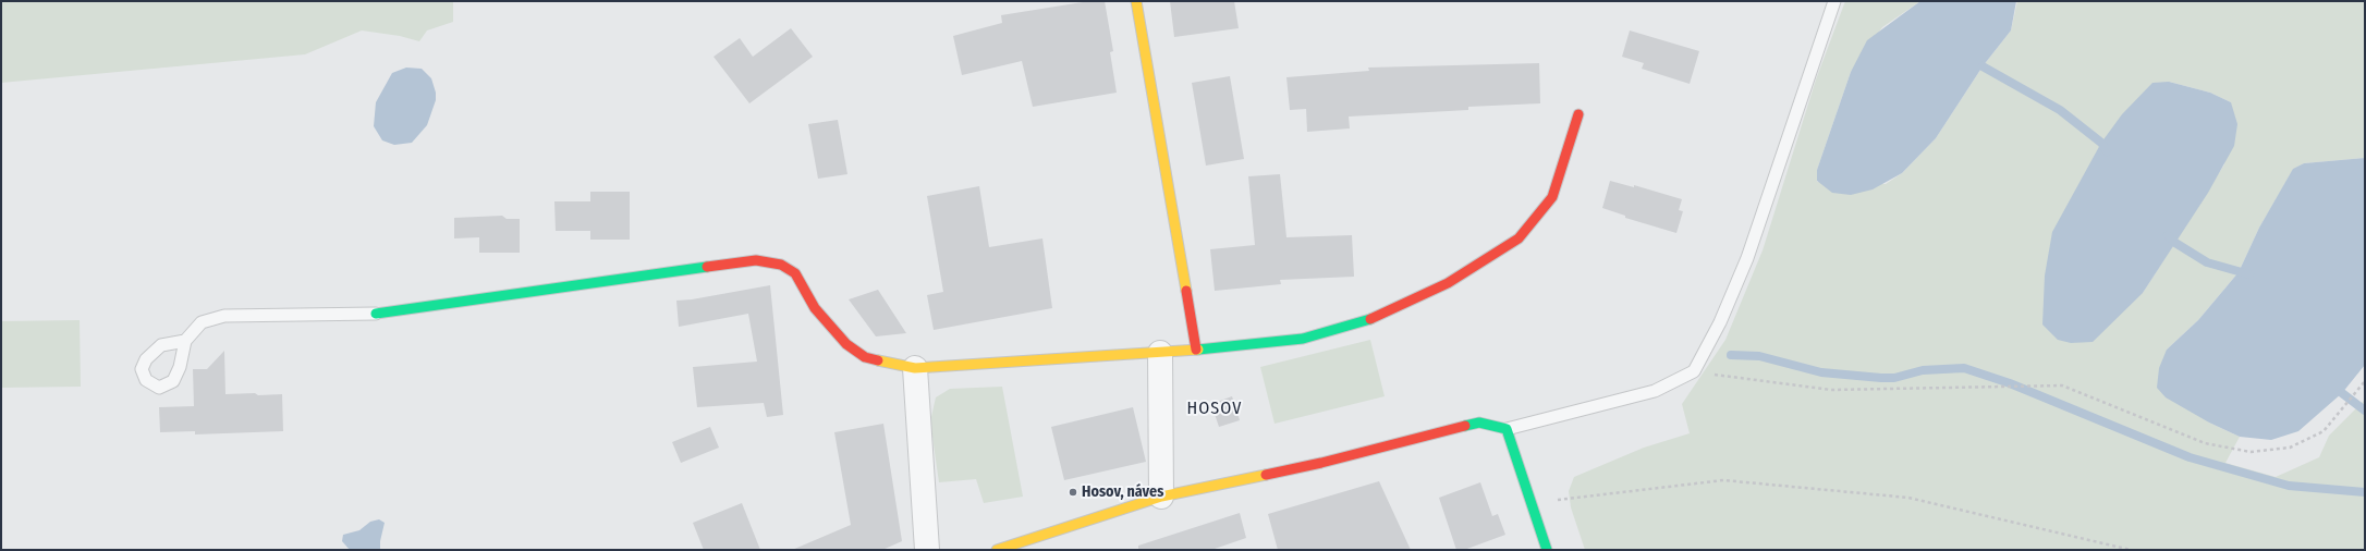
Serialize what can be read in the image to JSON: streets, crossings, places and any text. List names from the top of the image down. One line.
{"districts":["HOSOV"],"places":["Hosov, náves"]}
